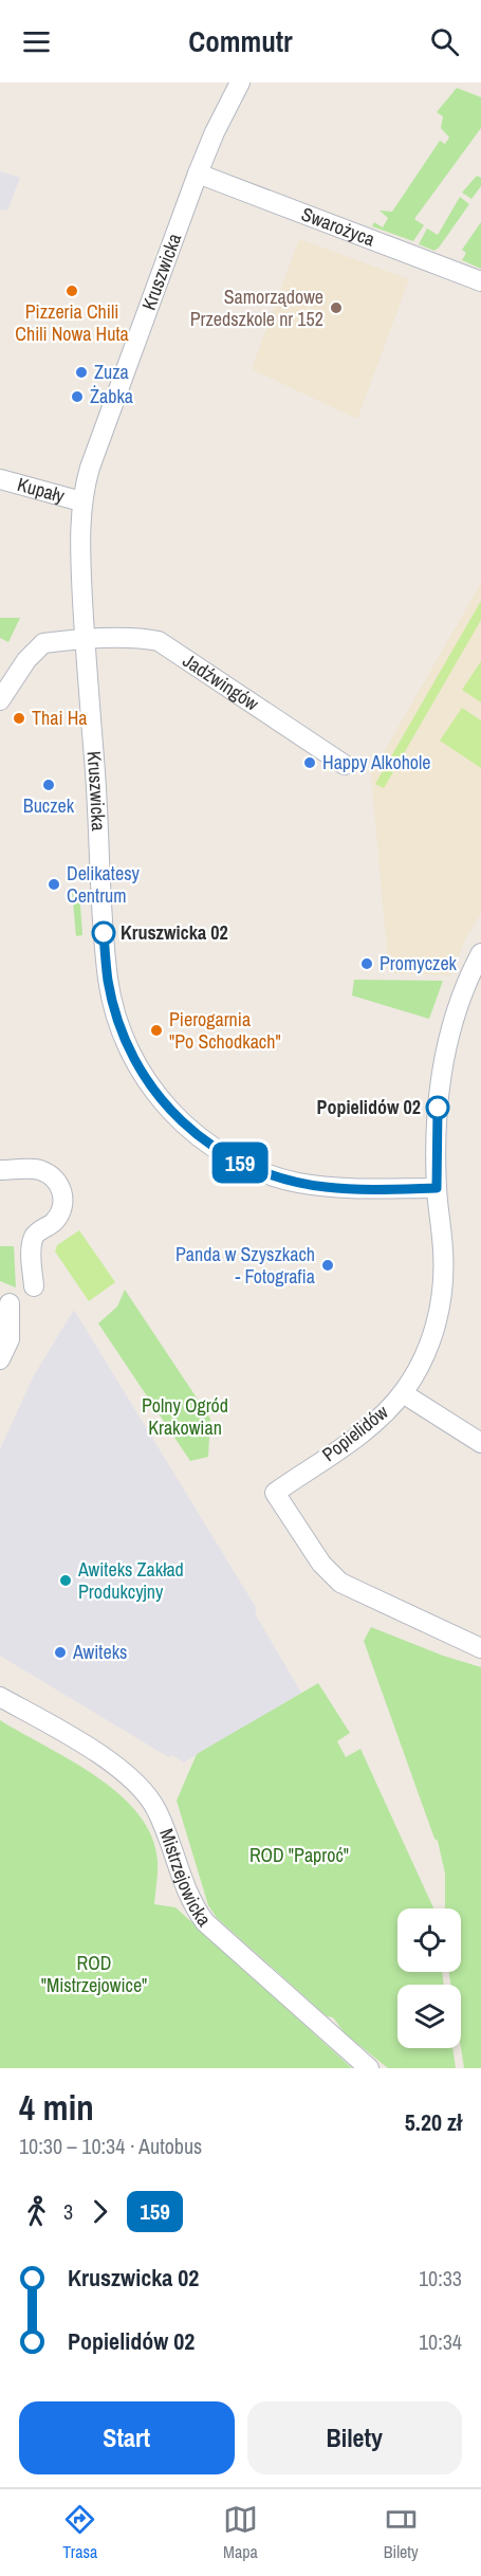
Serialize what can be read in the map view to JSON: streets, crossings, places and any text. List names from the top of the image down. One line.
{"streets":{"street":["Swarożyca","Kruszwicka","Kupały","Jadźwingów","Popielidów","Mistrzejowicka"]},"crossings":[["Swarożyca","Kruszwicka"],["Kruszwicka","Kupały"],["Kruszwicka","Jadźwingów"],["Kruszwicka","Popielidów"]],"parks":["Polny Ogród Krakowian","ROD \"Paproć\"","ROD \"Mistrzejowice\""],"places":["Pizzeria Chili Chili Nowa Huta","Samorządowe Przedszkole nr 152","Zuza","Żabka","Thai Ha","Happy Alkohole","Buczek","Delikatesy Centrum","Kruszwicka 02","Promyczek","Pierogarnia \"Po Schodkach\"","Popielidów 02","Panda w Szyszkach - Fotografia","Awiteks Zakład Produkcyjny","Awiteks"],"lines":["bus line 159"],"page":{"header":"Commutr","on_map":"159","heading":["4 min","10:30 – 10:34 · Autobus","5.20 zł"],"legs":["3","159"],"list":[{"name":"Kruszwicka 02","value":"10:33"},{"name":"Popielidów 02","value":"10:34"}],"buttons":["Start","Bilety"],"tabs":["Trasa","Mapa","Bilety"]}}
